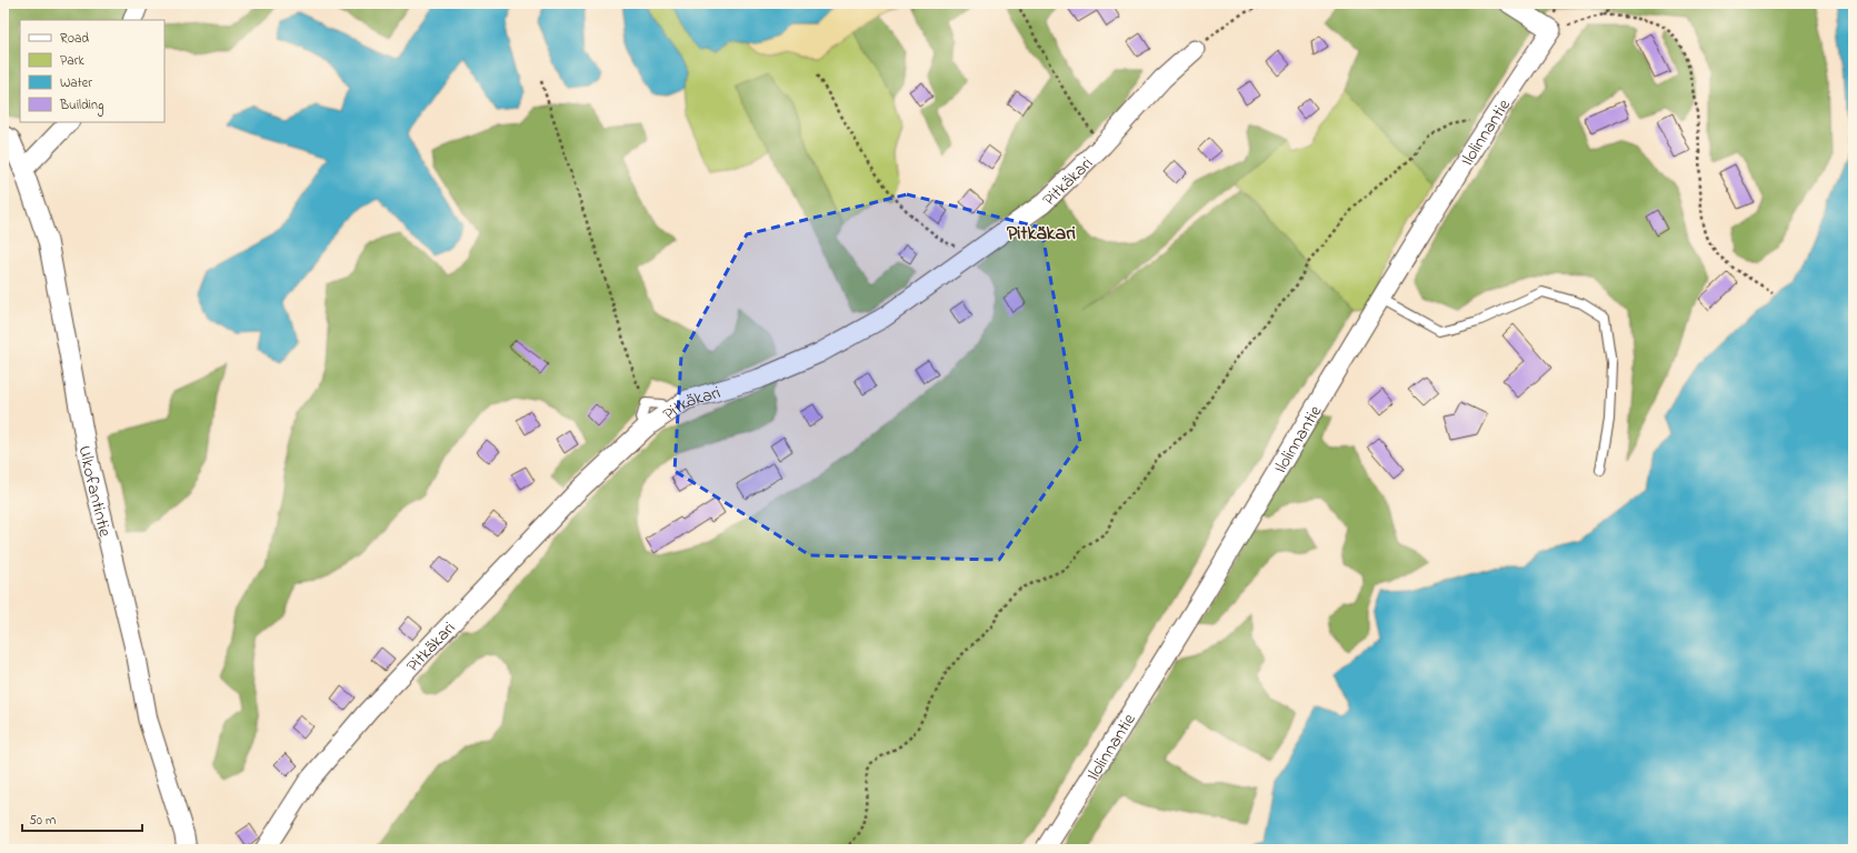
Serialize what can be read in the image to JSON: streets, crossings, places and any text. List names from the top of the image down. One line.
{"streets":{"street":["Ilolinnantie","Pitkäkari","Ulkofantintie"]},"districts":["Pitkäkari"],"legend":["Road","Park","Water","Building"],"scale_bar":"50 m"}
